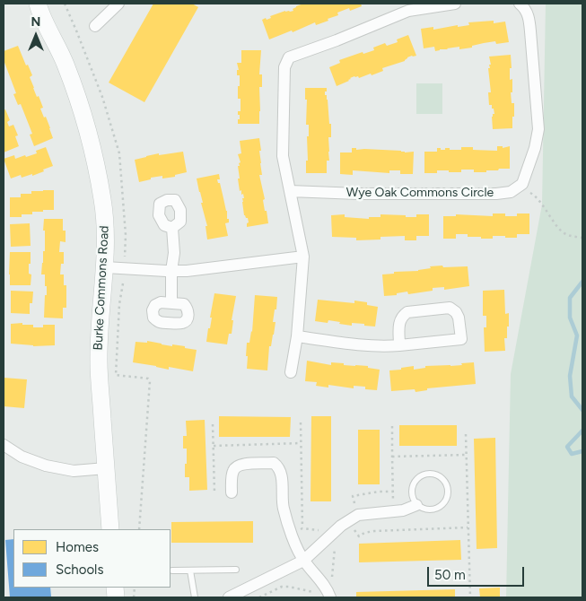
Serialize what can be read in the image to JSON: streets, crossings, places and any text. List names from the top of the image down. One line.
{"streets":{"street":["Wye Oak Commons Circle","Burke Commons Road"]},"legend":["Homes","Schools"],"scale_bar":"50 m","north":"top"}
